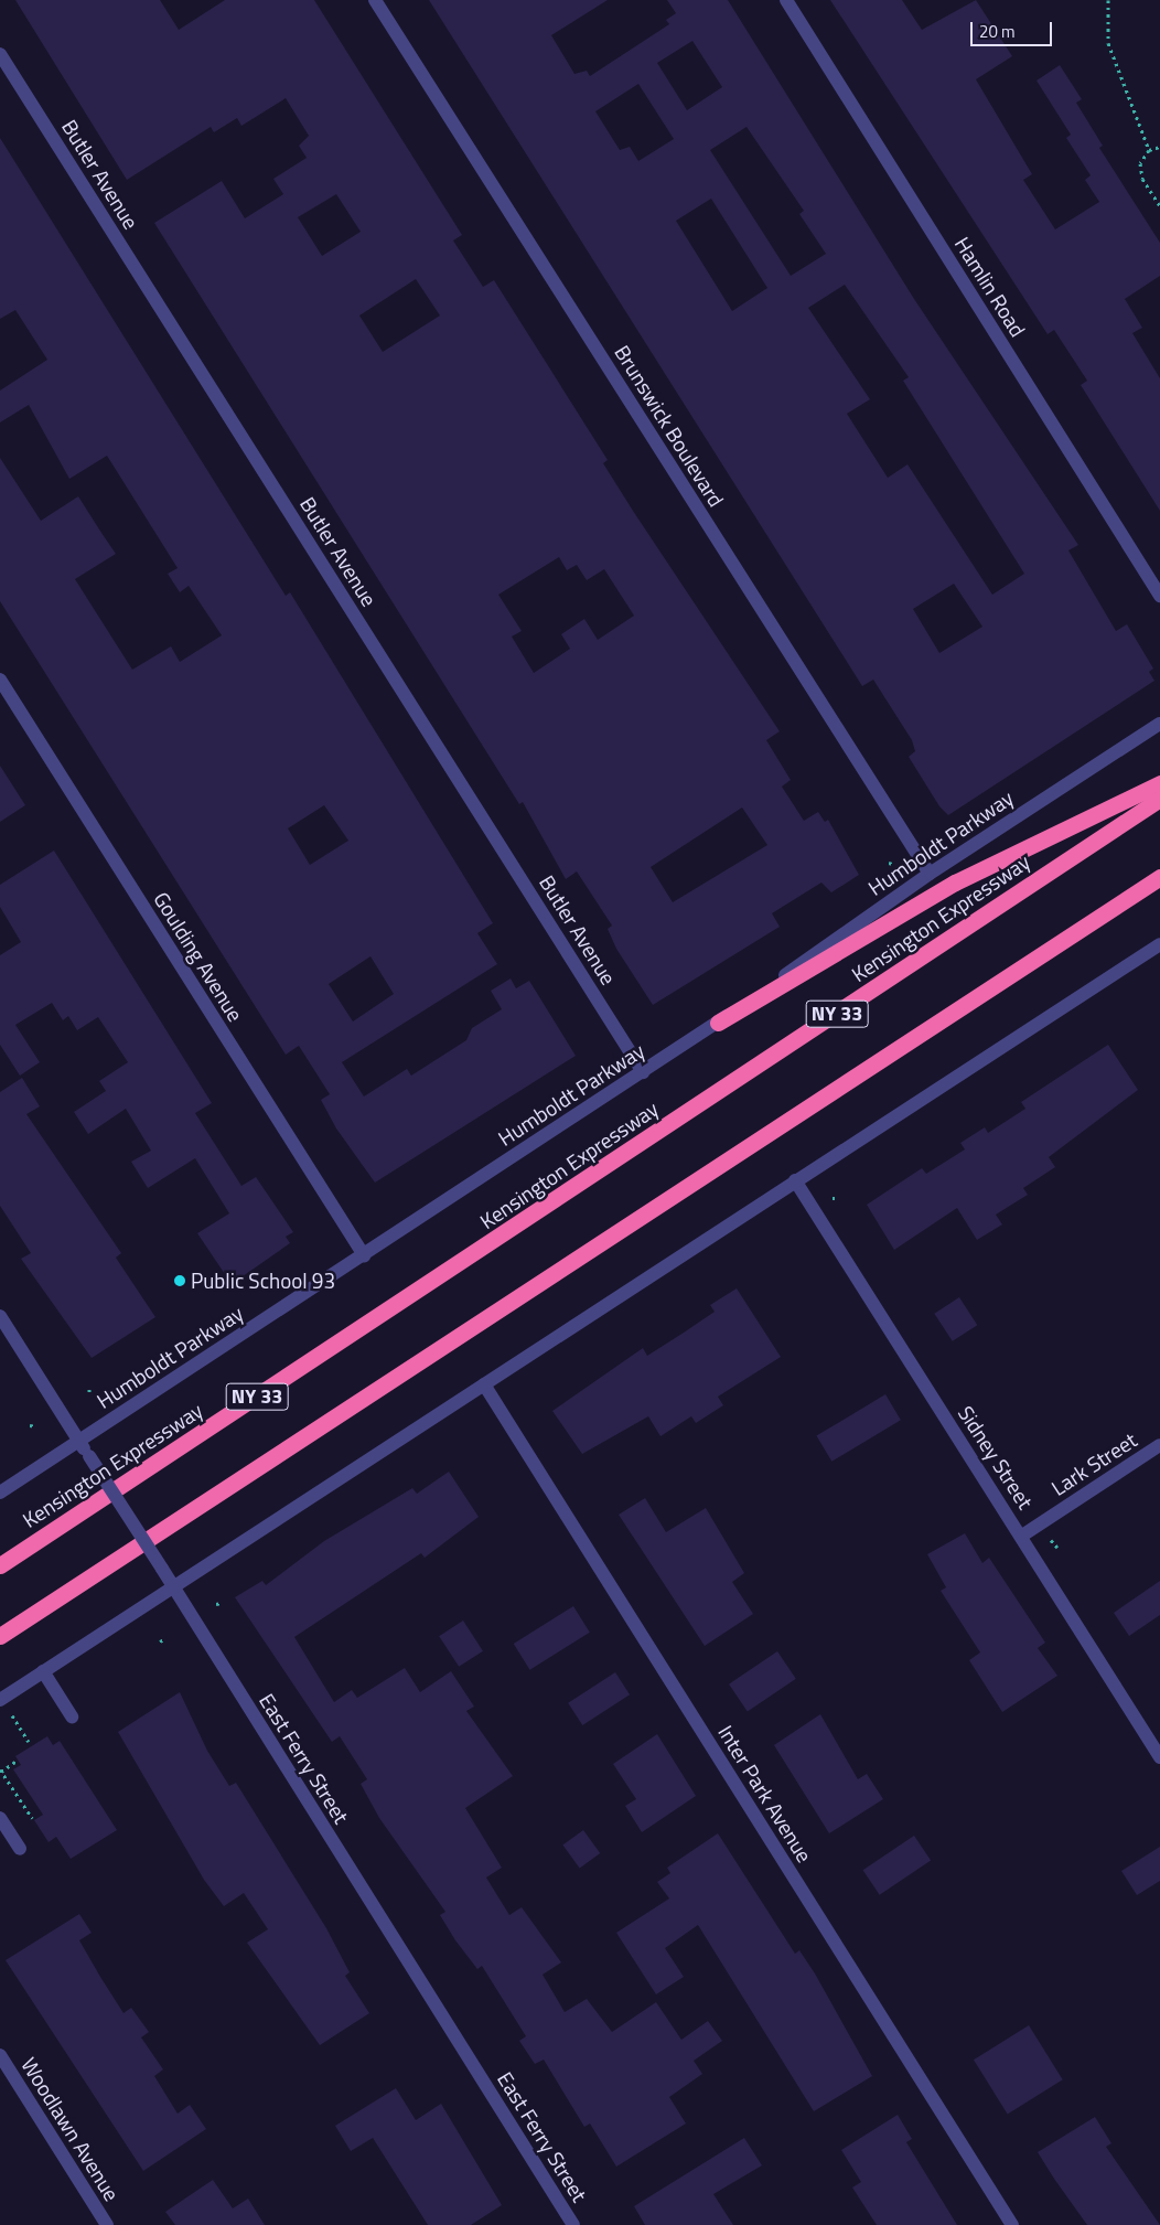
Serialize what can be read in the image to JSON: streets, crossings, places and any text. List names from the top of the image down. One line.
{"streets":{"highway":["Kensington Expressway","NY 33"],"street":["Butler Avenue","Hamlin Road","Brunswick Boulevard","Humboldt Parkway","Goulding Avenue","Sidney Street","Lark Street","East Ferry Street","Inter Park Avenue","Woodlawn Avenue"]},"crossings":[["Butler Avenue","Humboldt Parkway"],["Brunswick Boulevard","Humboldt Parkway"],["Humboldt Parkway","Goulding Avenue"],["Humboldt Parkway","East Ferry Street"],["Sidney Street","Lark Street"]],"places":["Public School 93"],"scale_bar":"20 m"}
